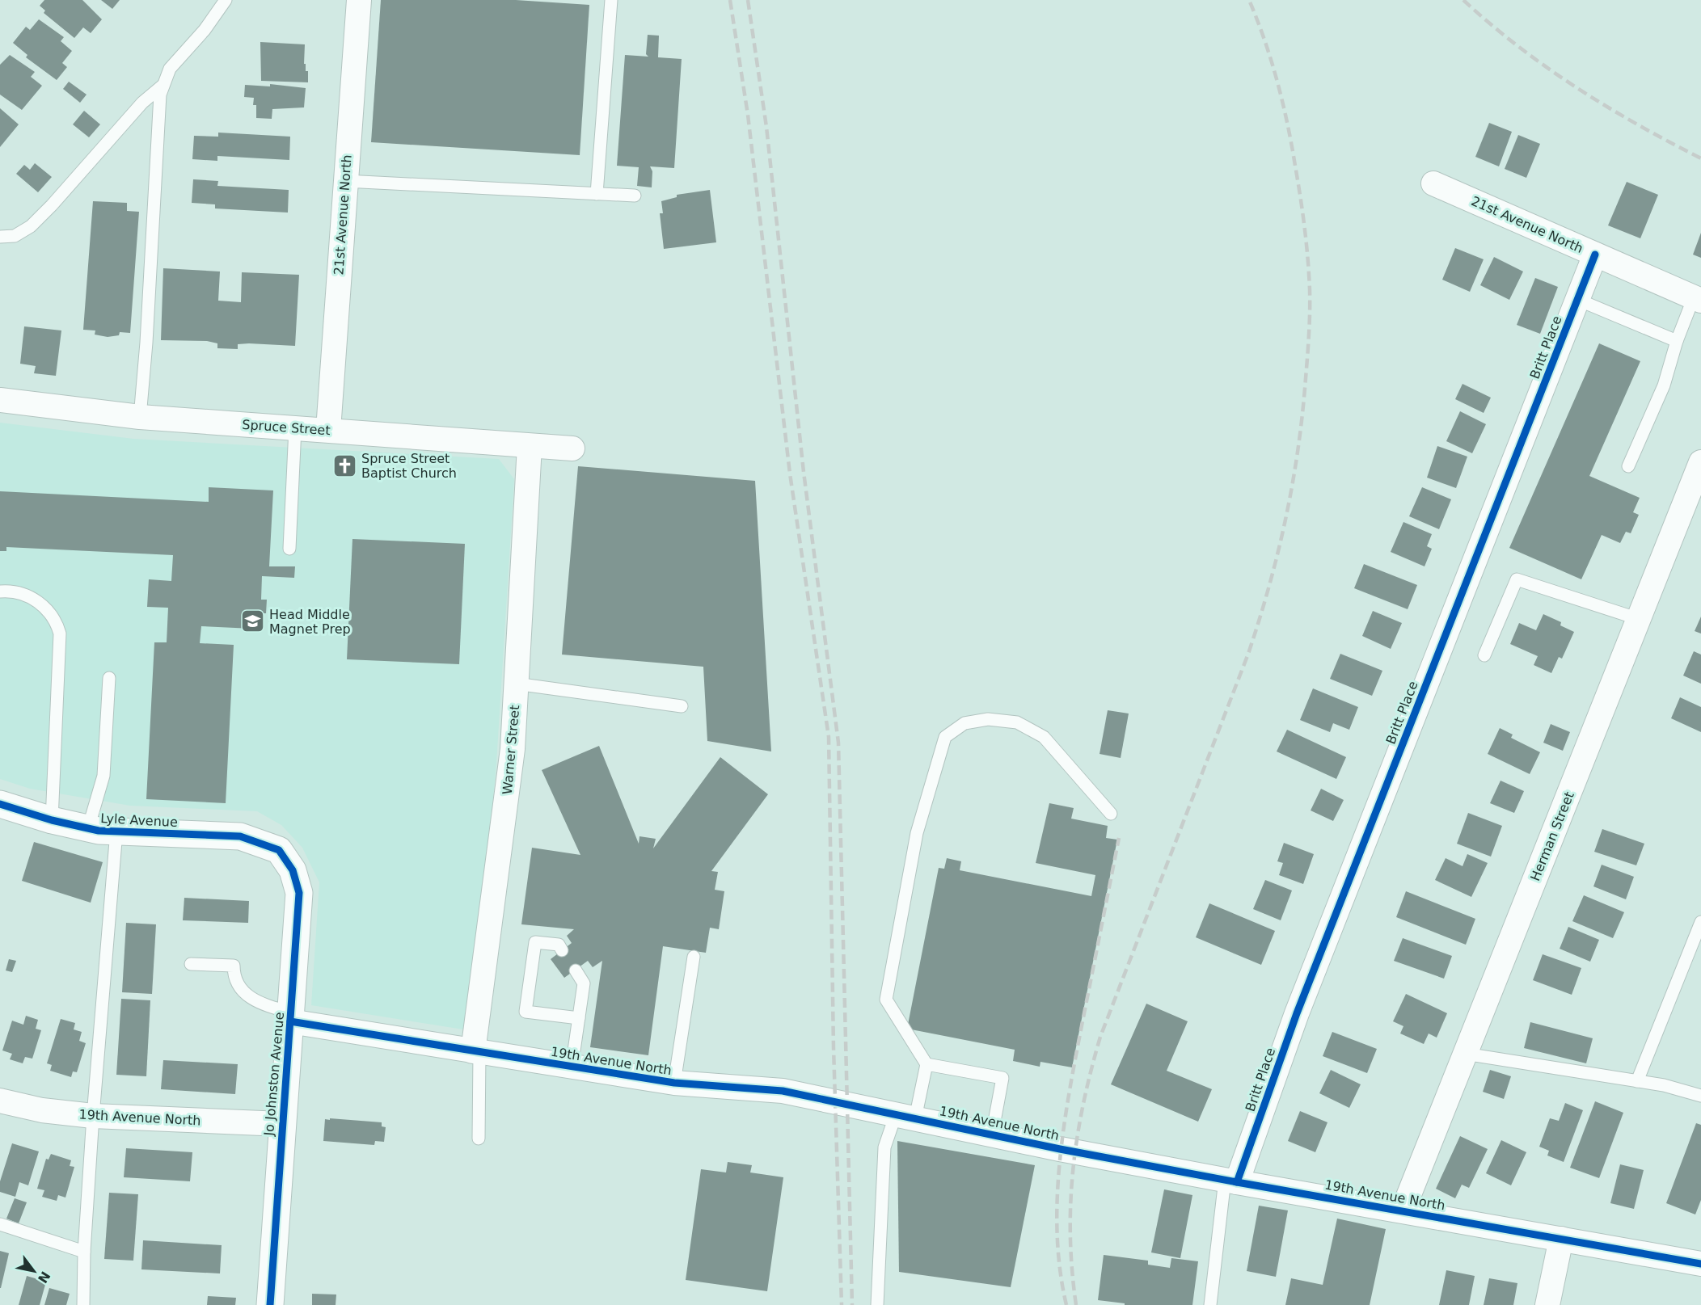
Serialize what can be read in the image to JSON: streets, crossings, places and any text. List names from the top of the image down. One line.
{"streets":{"street":["21st Avenue North","Britt Place","Spruce Street","Warner Street","Lyle Avenue","Herman Street","19th Avenue North","Jo Johnston Avenue"]},"crossings":[["21st Avenue North","Britt Place"],["21st Avenue North","Spruce Street"],["Britt Place","19th Avenue North"],["Spruce Street","Warner Street"],["Warner Street","19th Avenue North"],["Lyle Avenue","Jo Johnston Avenue"],["Herman Street","19th Avenue North"],["19th Avenue North","Jo Johnston Avenue"]],"places":{"church":["Spruce Street Baptist Church"],"school or university":["Head Middle Magnet Prep"]},"north":"bottom right"}
